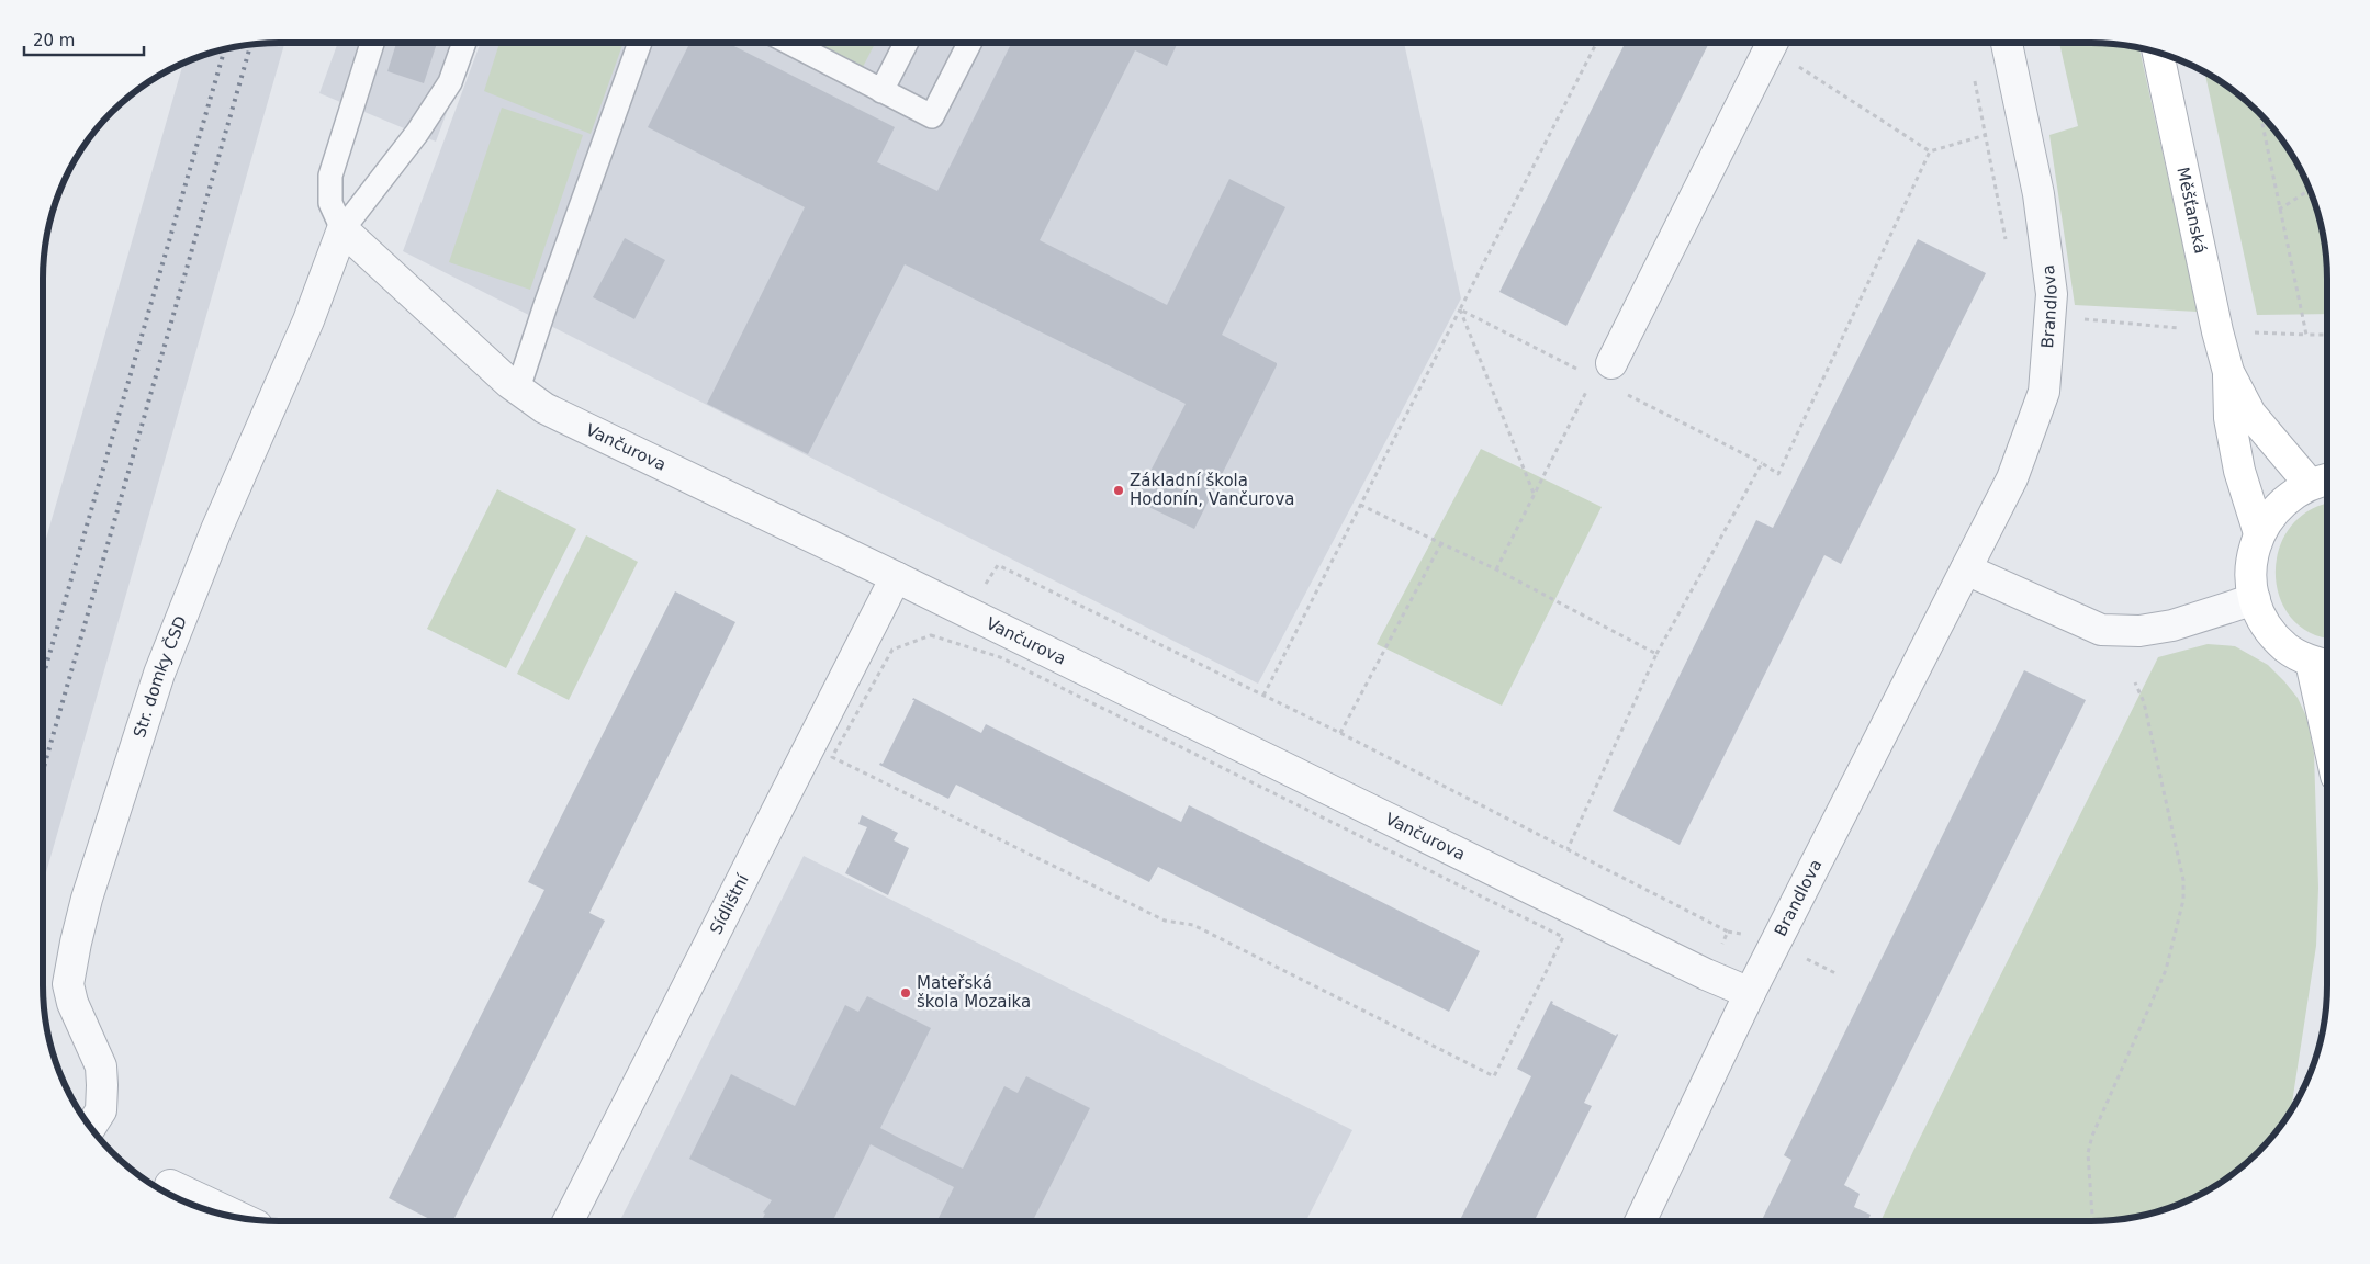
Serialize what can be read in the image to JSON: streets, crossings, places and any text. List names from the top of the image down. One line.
{"streets":{"main road":["Měšťanská"],"street":["Brandlova","Vančurova","Str. domky ČSD","Sídlištní"]},"crossings":[["Brandlova","Vančurova"],["Vančurova","Str. domky ČSD"],["Vančurova","Sídlištní"]],"places":["Základní škola Hodonín, Vančurova","Mateřská škola Mozaika"],"scale_bar":"20 m"}
